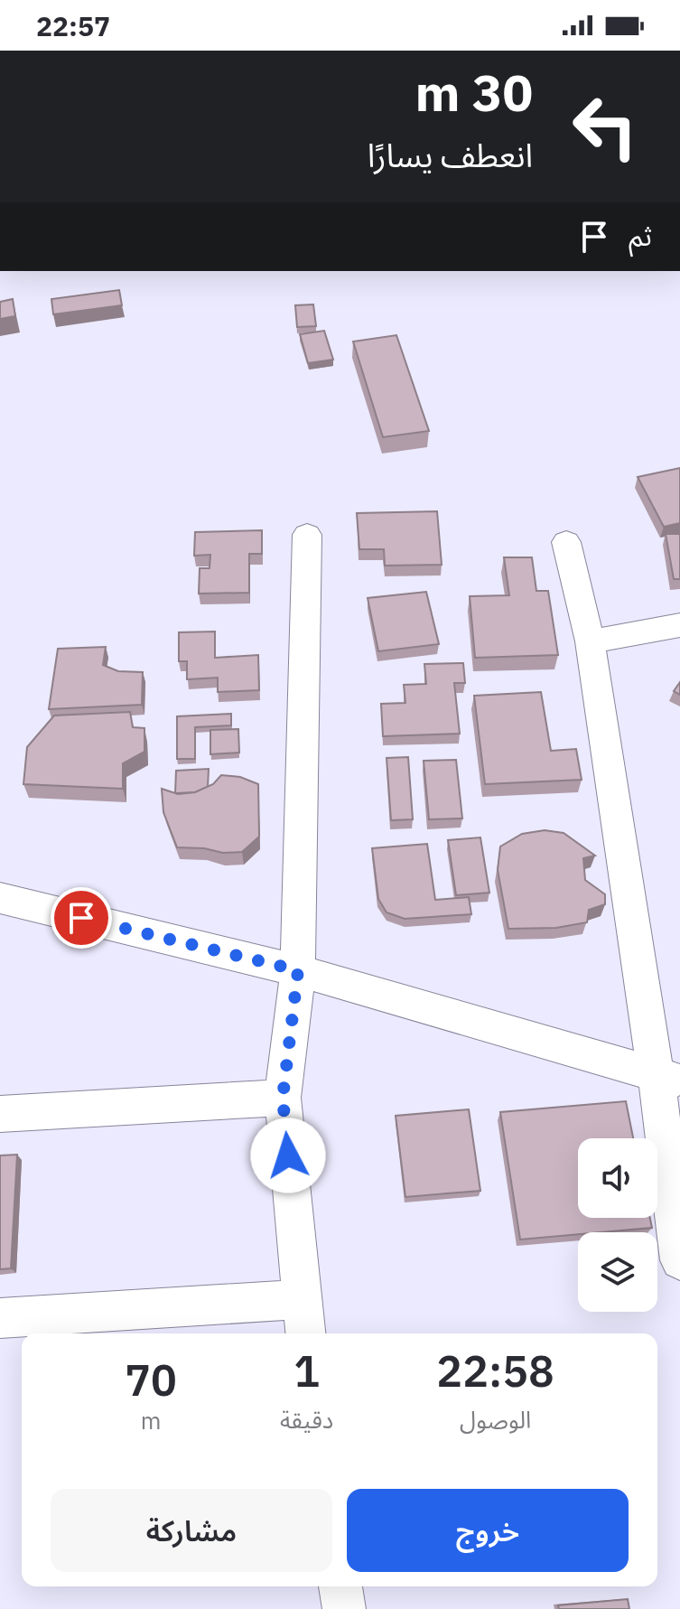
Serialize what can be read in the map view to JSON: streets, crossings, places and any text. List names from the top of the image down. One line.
{"page":{"status":"22:57","turn":["30 m","انعطف يسارًا"],"then":"ثم","eta":["22:58","الوصول","1","دقيقة","70","m"],"buttons":["خروج","مشاركة"]}}
